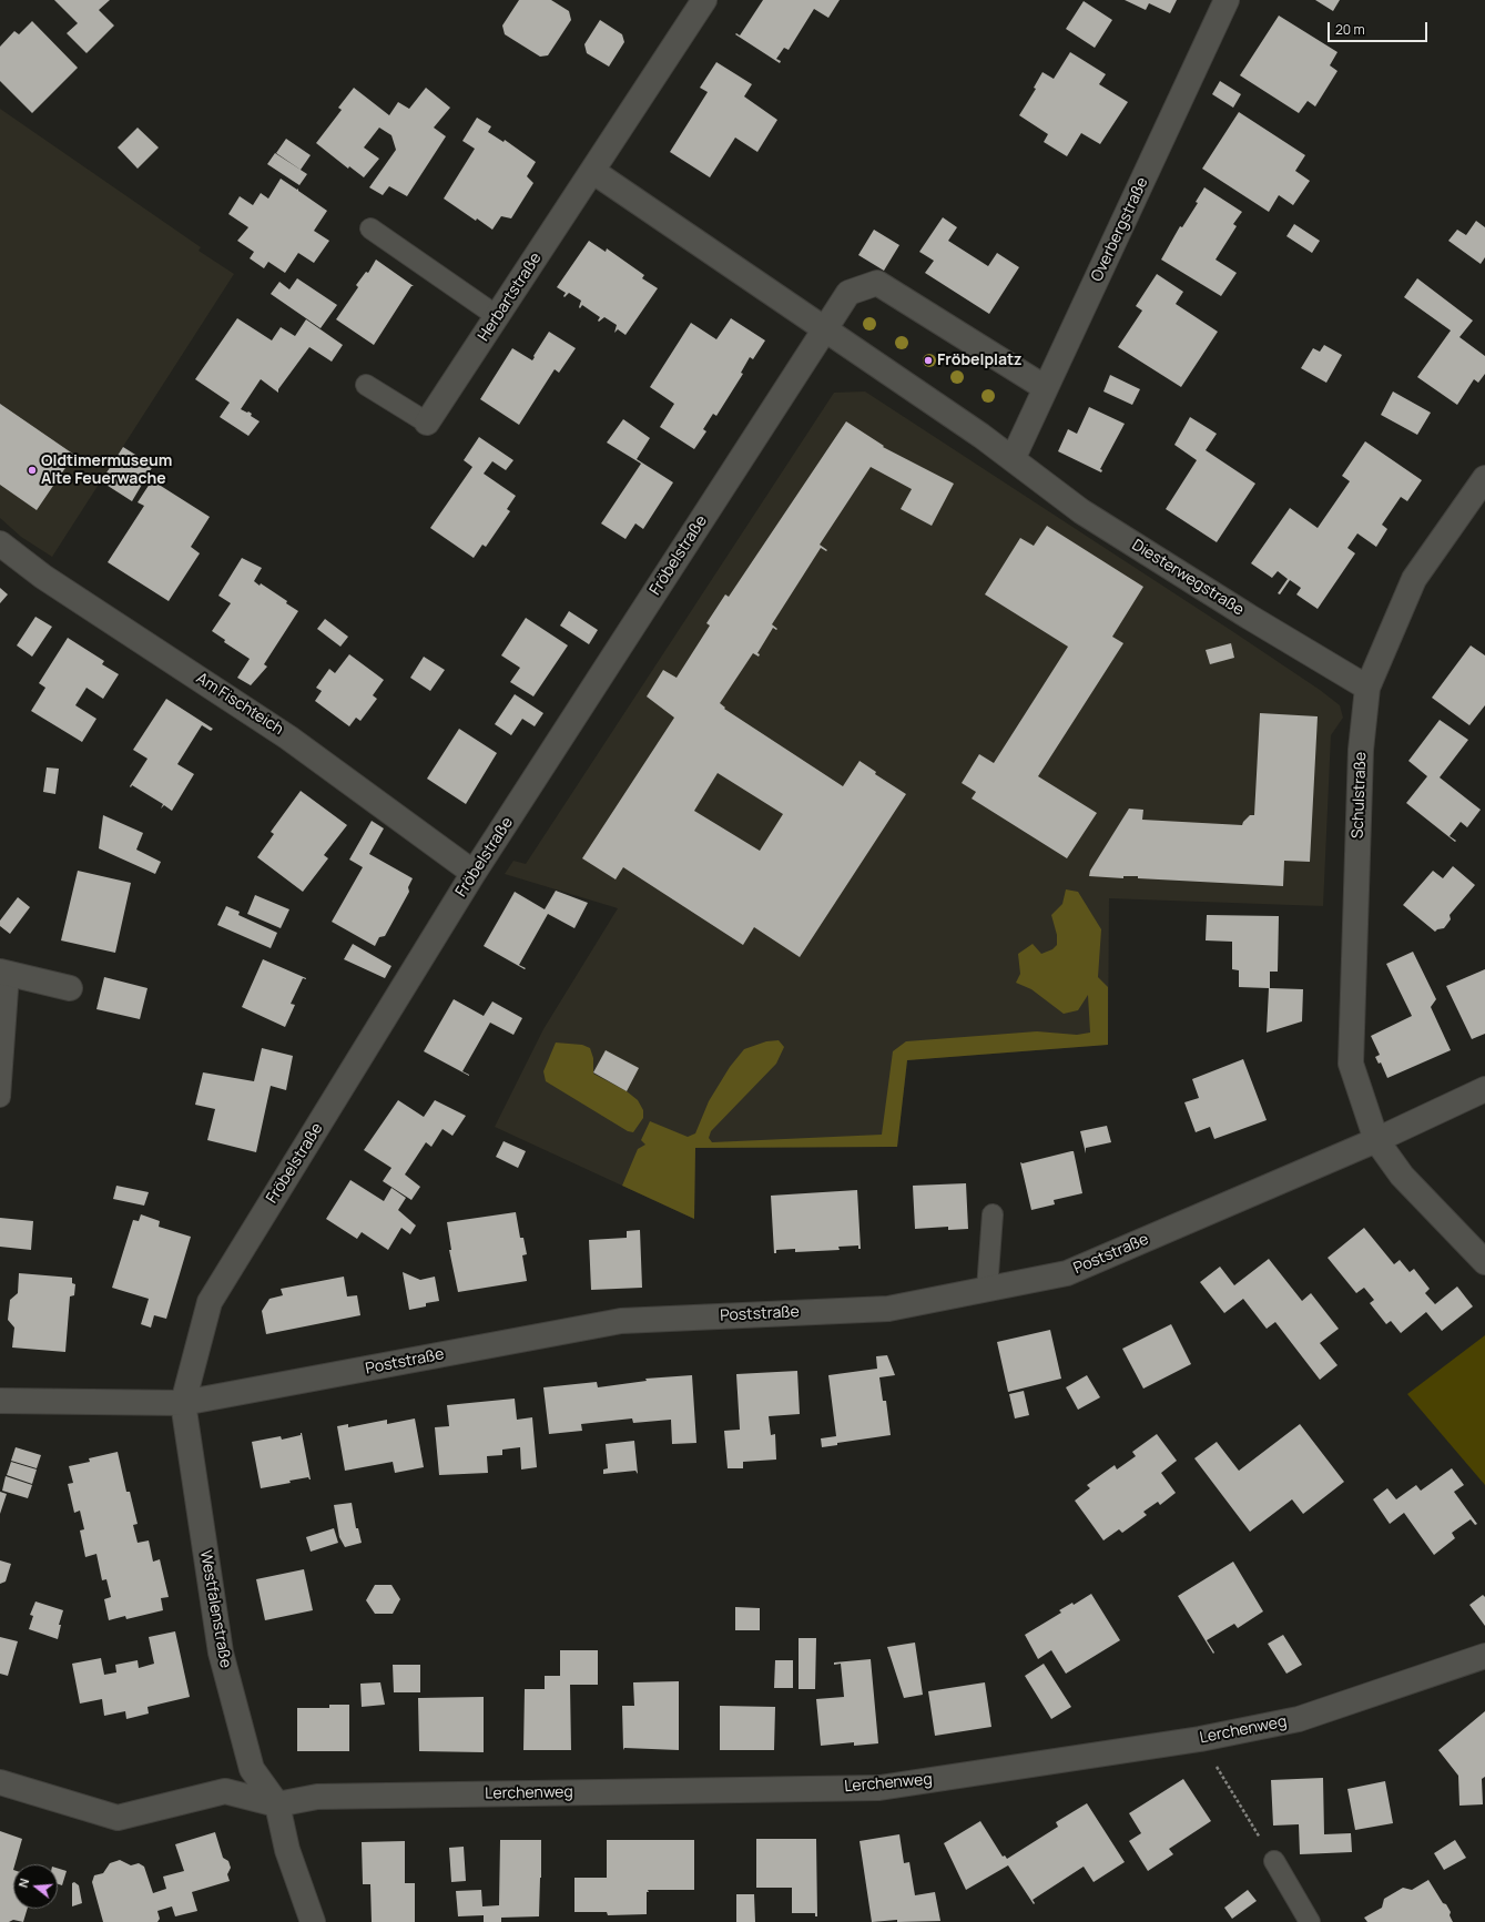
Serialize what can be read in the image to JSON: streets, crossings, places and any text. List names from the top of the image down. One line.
{"streets":{"street":["Overbergstraße","Herbartstraße","Fröbelstraße","Diesterwegstraße","Am Fischteich","Schulstraße","Poststraße","Westfalenstraße","Lerchenweg"]},"crossings":[["Overbergstraße","Diesterwegstraße"],["Fröbelstraße","Am Fischteich"],["Fröbelstraße","Poststraße"],["Fröbelstraße","Westfalenstraße"],["Diesterwegstraße","Schulstraße"],["Schulstraße","Poststraße"],["Poststraße","Westfalenstraße"],["Westfalenstraße","Lerchenweg"]],"places":["Fröbelplatz","Oldtimermuseum Alte Feuerwache"],"scale_bar":"20 m","north":"left"}
